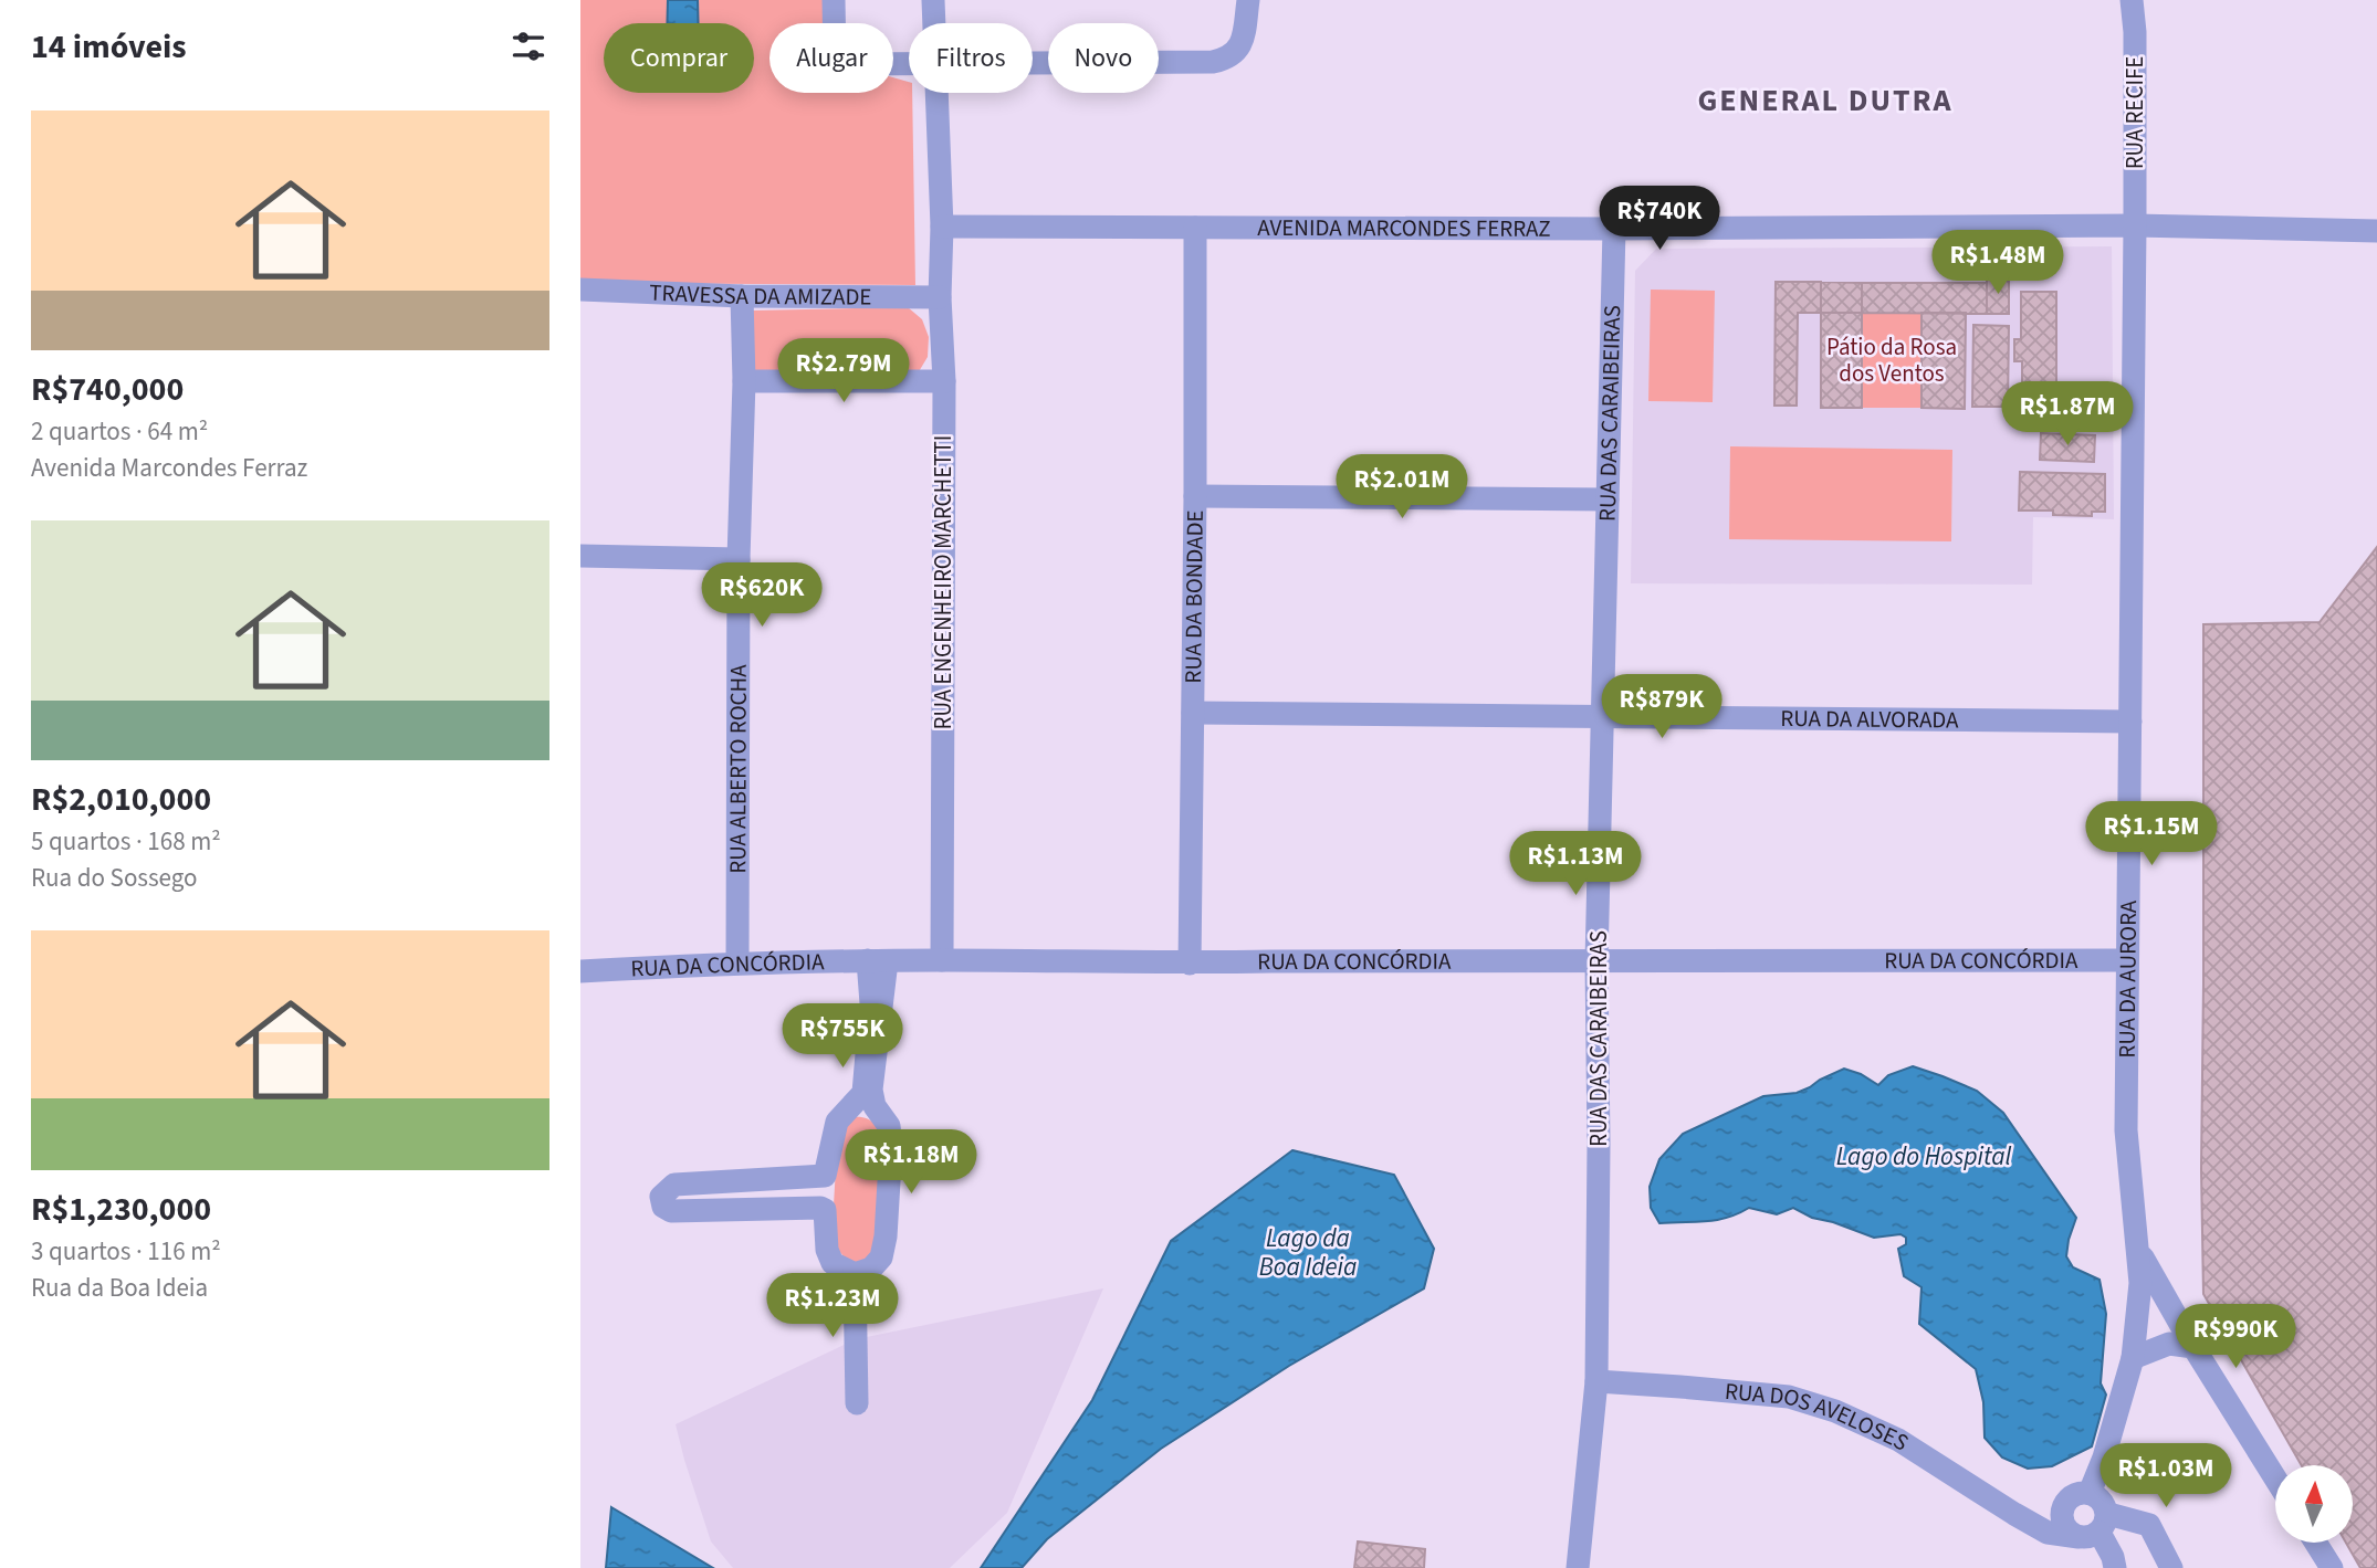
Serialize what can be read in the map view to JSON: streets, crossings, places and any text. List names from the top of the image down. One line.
{"streets":{"street":["RUA RECIFE","AVENIDA MARCONDES FERRAZ","TRAVESSA DA AMIZADE","RUA DAS CARAIBEIRAS","RUA ENGENHEIRO MARCHETTI","RUA DA BONDADE","RUA DA ALVORADA","RUA ALBERTO ROCHA","RUA DA CONCÓRDIA","RUA DA AURORA","RUA DOS AVELOSES"]},"crossings":[["RUA RECIFE","AVENIDA MARCONDES FERRAZ"],["RUA RECIFE","RUA DA AURORA"],["AVENIDA MARCONDES FERRAZ","RUA DAS CARAIBEIRAS"],["AVENIDA MARCONDES FERRAZ","RUA ENGENHEIRO MARCHETTI"],["AVENIDA MARCONDES FERRAZ","RUA DA BONDADE"],["AVENIDA MARCONDES FERRAZ","RUA DA AURORA"],["TRAVESSA DA AMIZADE","RUA ENGENHEIRO MARCHETTI"],["TRAVESSA DA AMIZADE","RUA ALBERTO ROCHA"],["RUA DAS CARAIBEIRAS","RUA DA ALVORADA"],["RUA DAS CARAIBEIRAS","RUA DA CONCÓRDIA"],["RUA DAS CARAIBEIRAS","RUA DOS AVELOSES"],["RUA ENGENHEIRO MARCHETTI","RUA DA CONCÓRDIA"],["RUA DA BONDADE","RUA DA ALVORADA"],["RUA DA BONDADE","RUA DA CONCÓRDIA"],["RUA DA ALVORADA","RUA DA AURORA"],["RUA ALBERTO ROCHA","RUA DA CONCÓRDIA"],["RUA DA CONCÓRDIA","RUA DA AURORA"]],"districts":["GENERAL DUTRA"],"water":["Lago do Hospital","Lago da Boa Ideia"],"parks":["Pátio da Rosa dos Ventos"],"north":"top","page":{"heading":"14 imóveis","chip":["Comprar","Alugar","Filtros","Novo"],"list":[{"name":"R$740,000","note":"2 quartos · 64 m² · Avenida Marcondes Ferraz"},{"name":"R$2,010,000","note":"5 quartos · 168 m² · Rua do Sossego"},{"name":"R$1,230,000","note":"3 quartos · 116 m² · Rua da Boa Ideia"}],"price":["R$740K","R$1.48M","R$2.79M","R$1.87M","R$2.01M","R$620K","R$879K","R$1.15M","R$1.13M","R$755K","R$1.18M","R$1.23M","R$990K","R$1.03M"]}}
